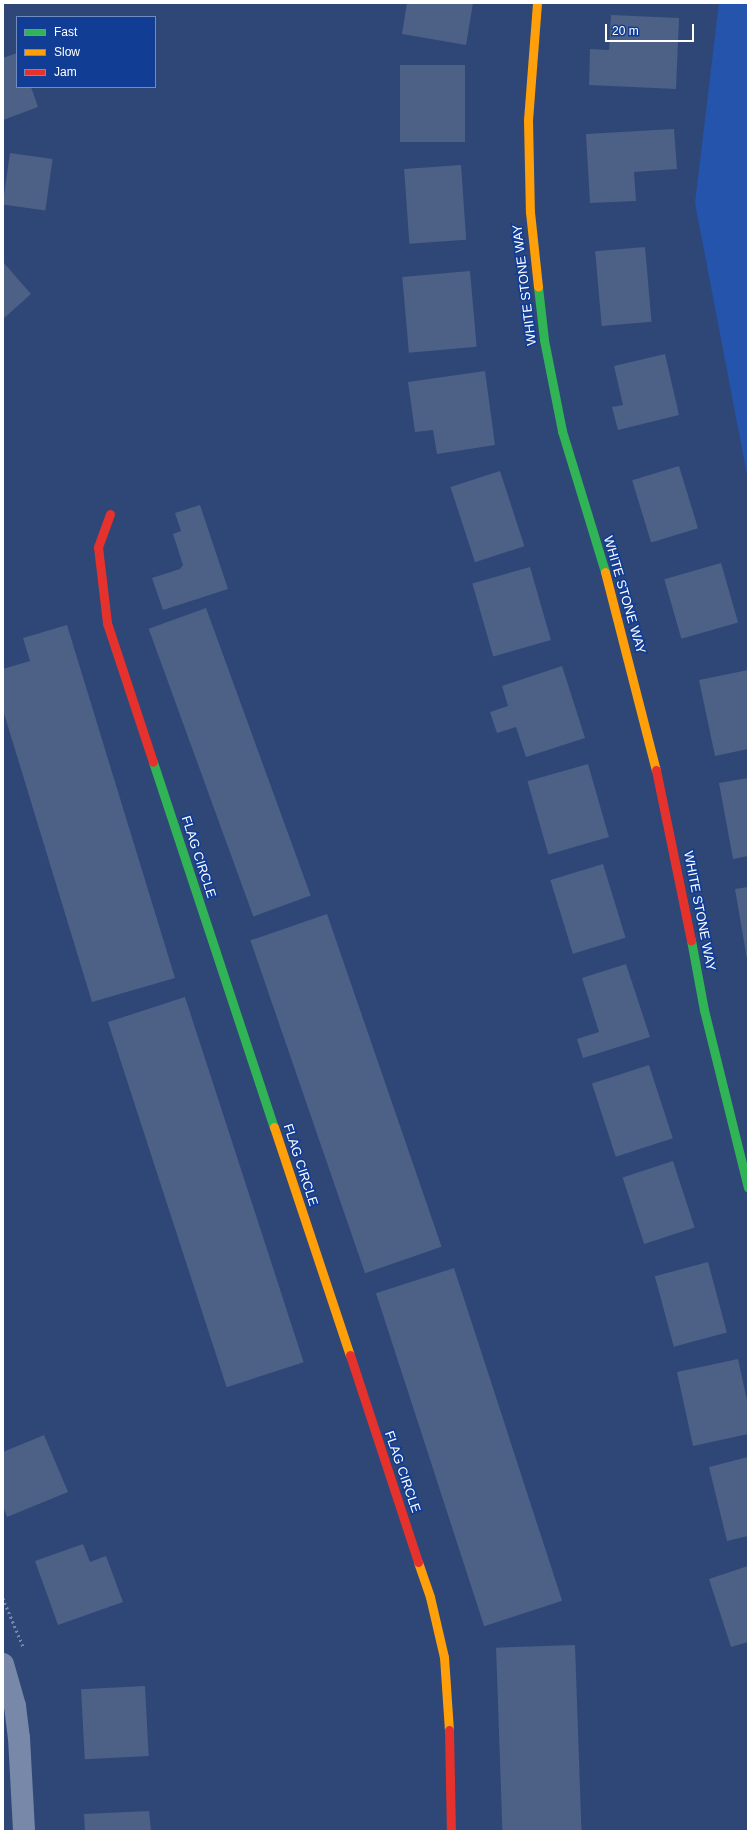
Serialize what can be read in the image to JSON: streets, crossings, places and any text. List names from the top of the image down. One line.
{"streets":{"street":["WHITE STONE WAY","FLAG CIRCLE"]},"legend":["Fast","Slow","Jam"],"scale_bar":"20 m"}
